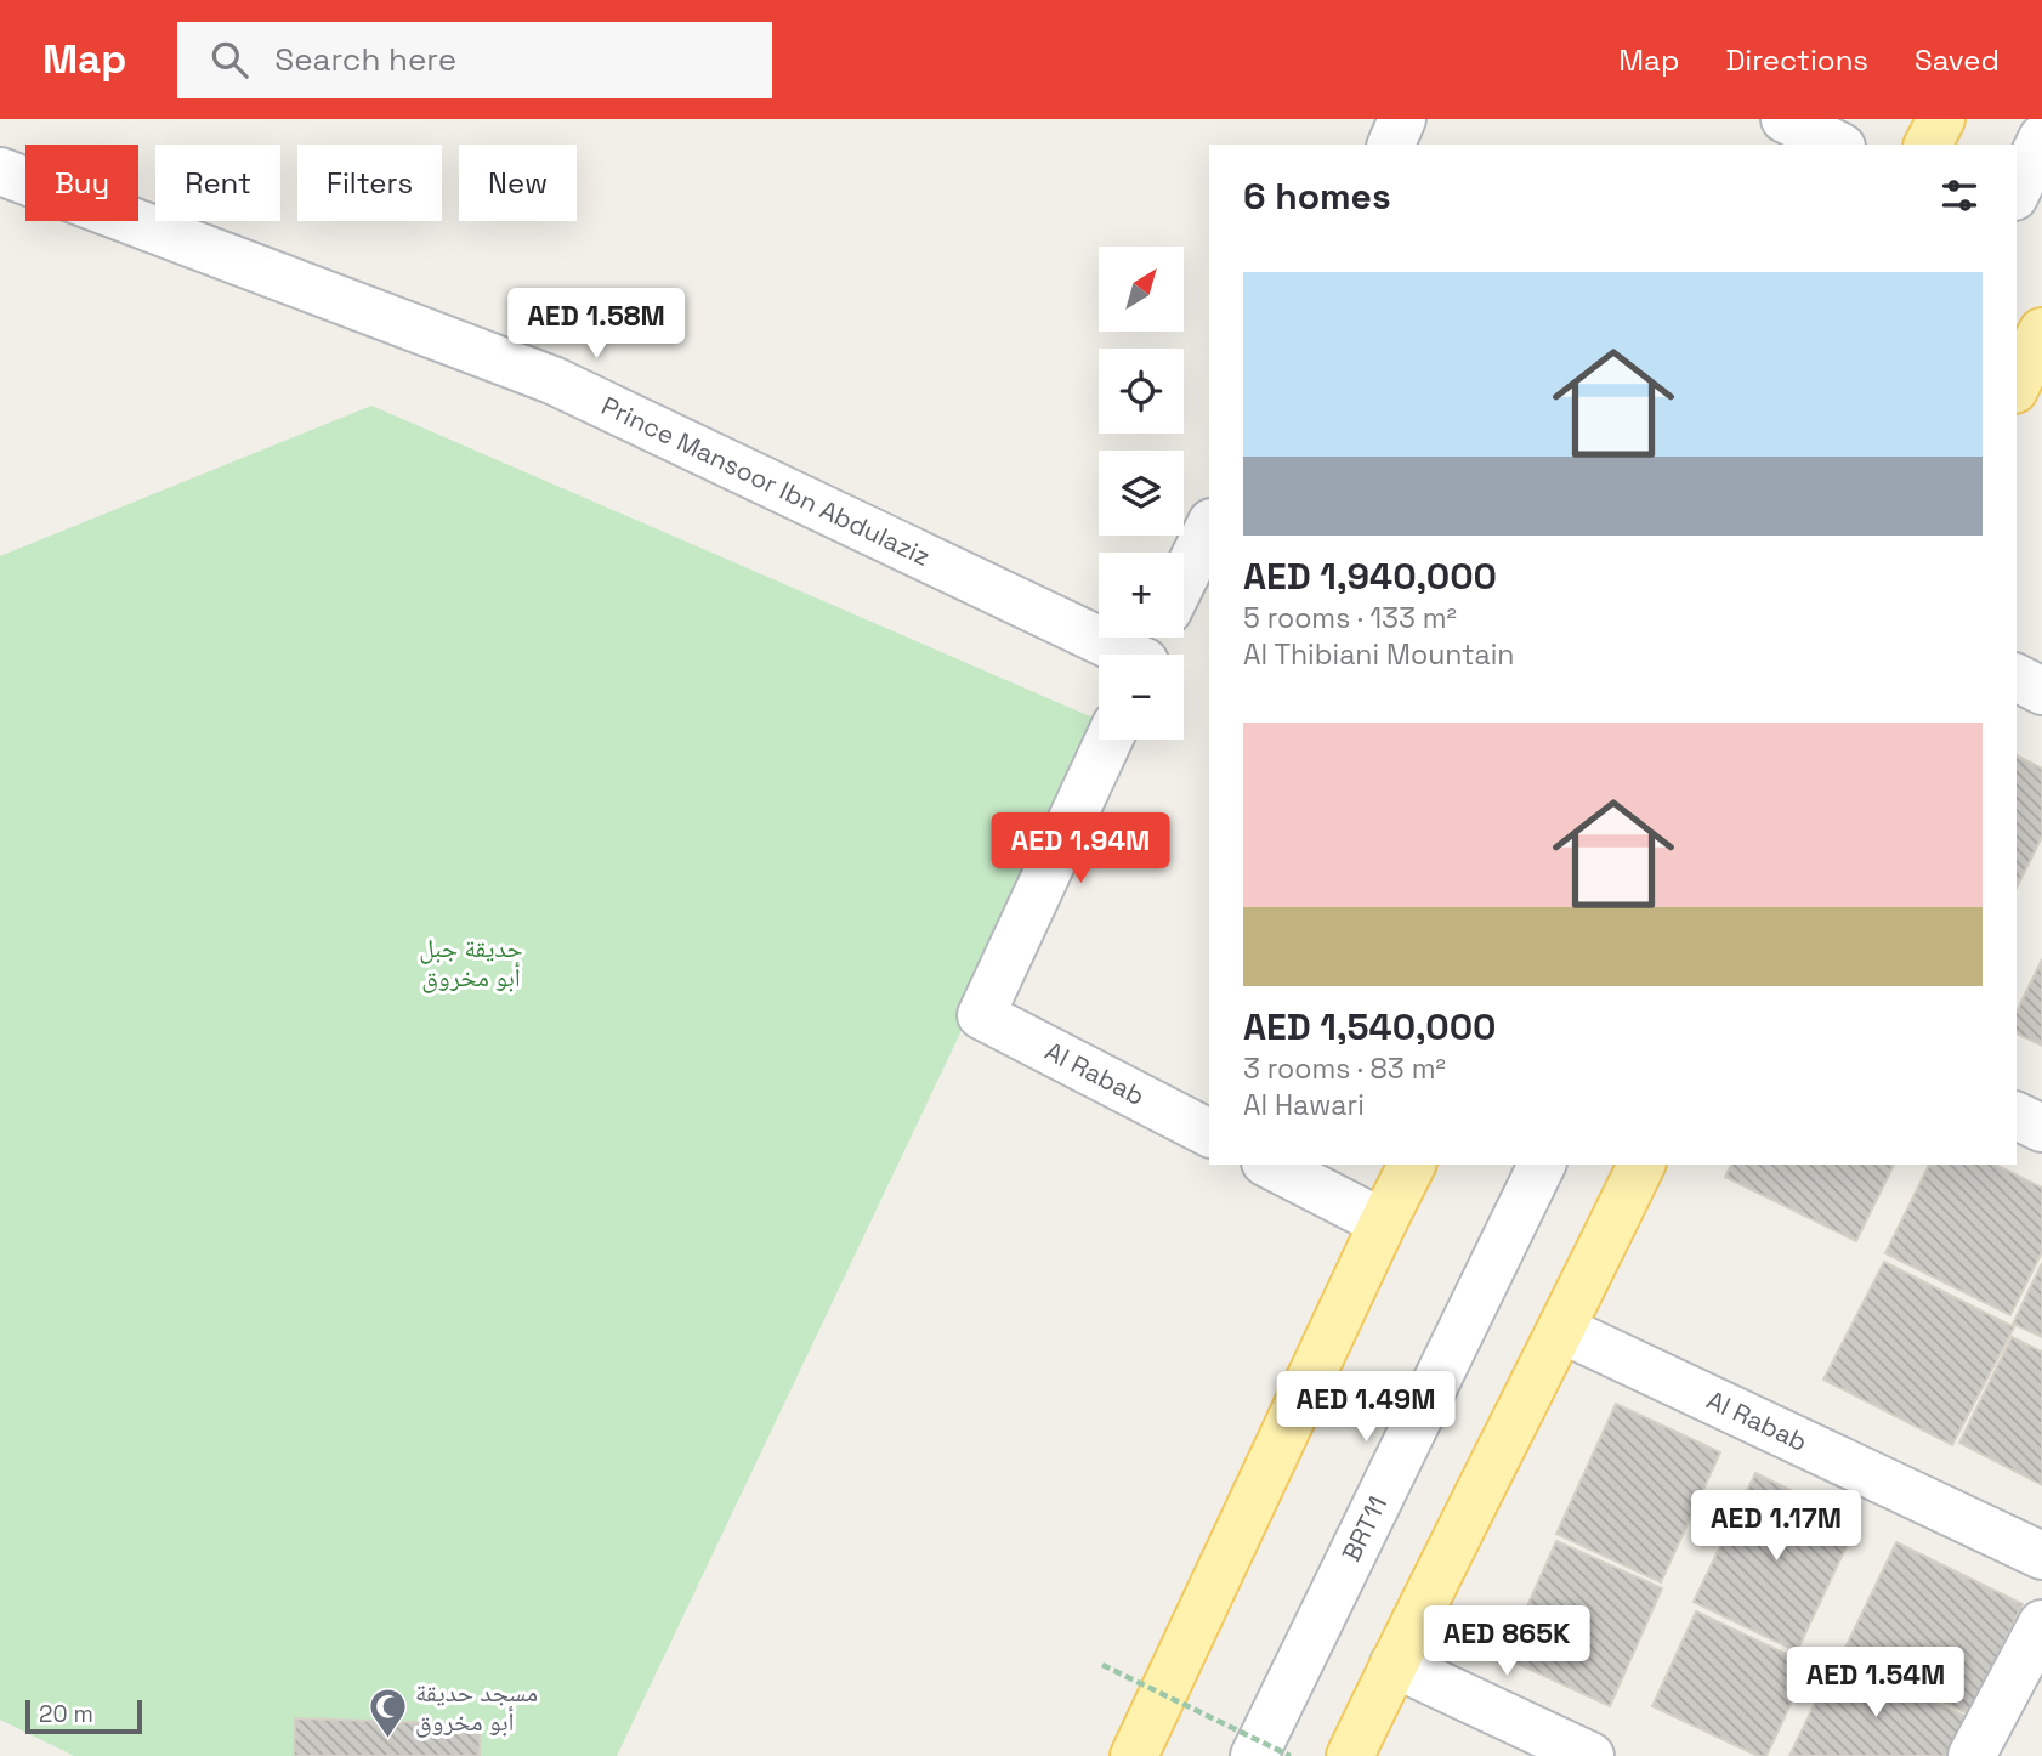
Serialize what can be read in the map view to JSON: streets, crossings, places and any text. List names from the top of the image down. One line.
{"streets":{"street":["Prince Mansoor Ibn Abdulaziz","Al Rabab","BRT11"]},"parks":["حديقة جبل أبو مخروق"],"places":{"mosque":["مسجد حديقة أبو مخروق"]},"scale_bar":"20 m","north":"top right","page":{"header":"Map","search":"Search here","nav":["Map","Directions","Saved"],"chip":["Buy","Rent","Filters","New"],"heading":"6 homes","map_buttons":["+","−"],"list":[{"name":"AED 1,940,000","note":"5 rooms · 133 m² · Al Thibiani Mountain"},{"name":"AED 1,540,000","note":"3 rooms · 83 m² · Al Hawari"}],"price":["AED 1.58M","AED 1.94M","AED 1.49M","AED 1.17M","AED 865K","AED 1.54M"],"scale":"20 m"}}
